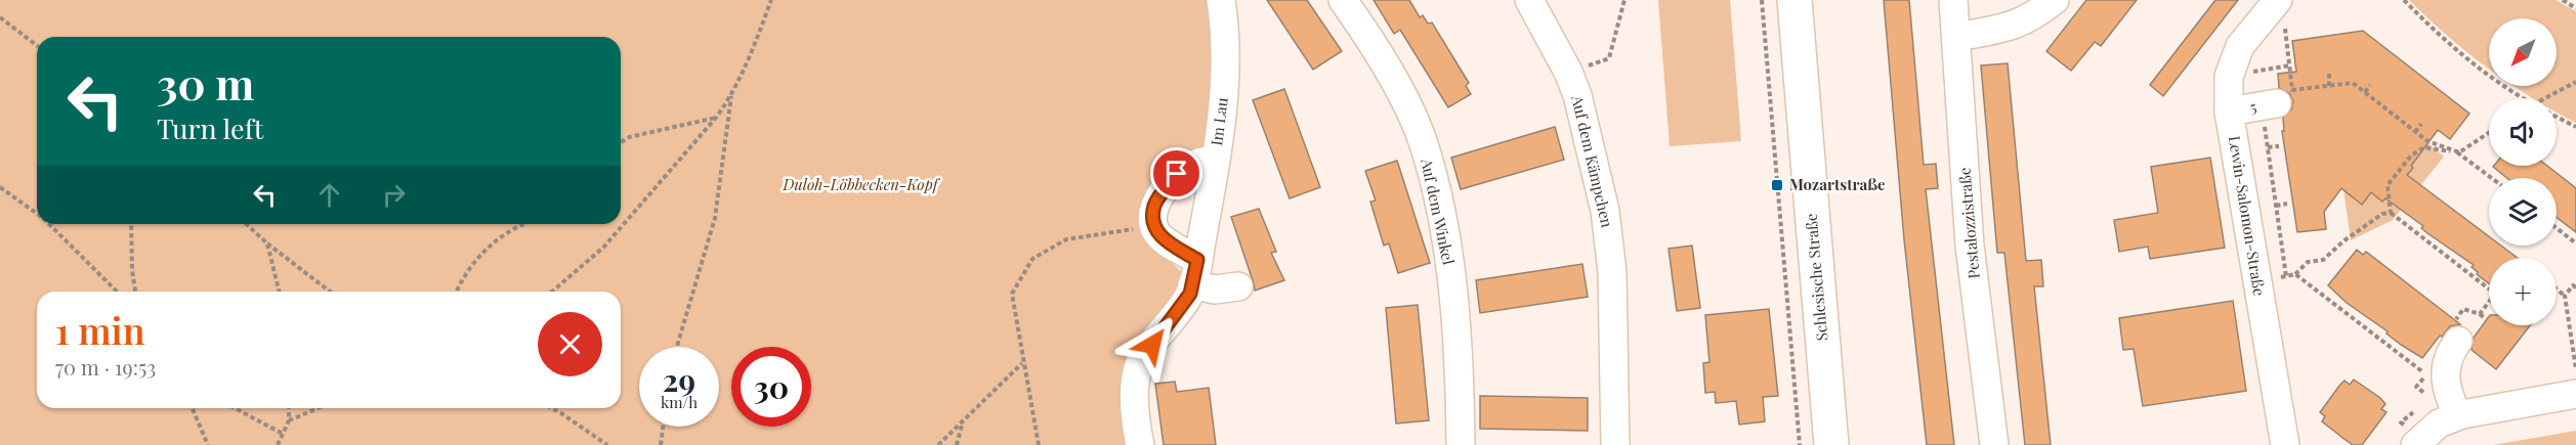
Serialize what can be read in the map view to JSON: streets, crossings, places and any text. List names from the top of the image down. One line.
{"streets":{"main road":["Schlesische Straße"],"street":["5","Im Lau","Auf dem Kämpchen","Auf dem Winkel","Lewin-Salomon-Straße","Pestalozzistraße"]},"crossings":[["5","Lewin-Salomon-Straße"]],"parks":["Duloh-Löbbecken-Kopf"],"places":{"transit":["Mozartstraße"]},"north":"bottom left","page":{"map_buttons":"+","turn":["30 m","Turn left"],"heading":["1 min","70 m · 19:53"],"speed":"29 km/h","limit":"30"}}
